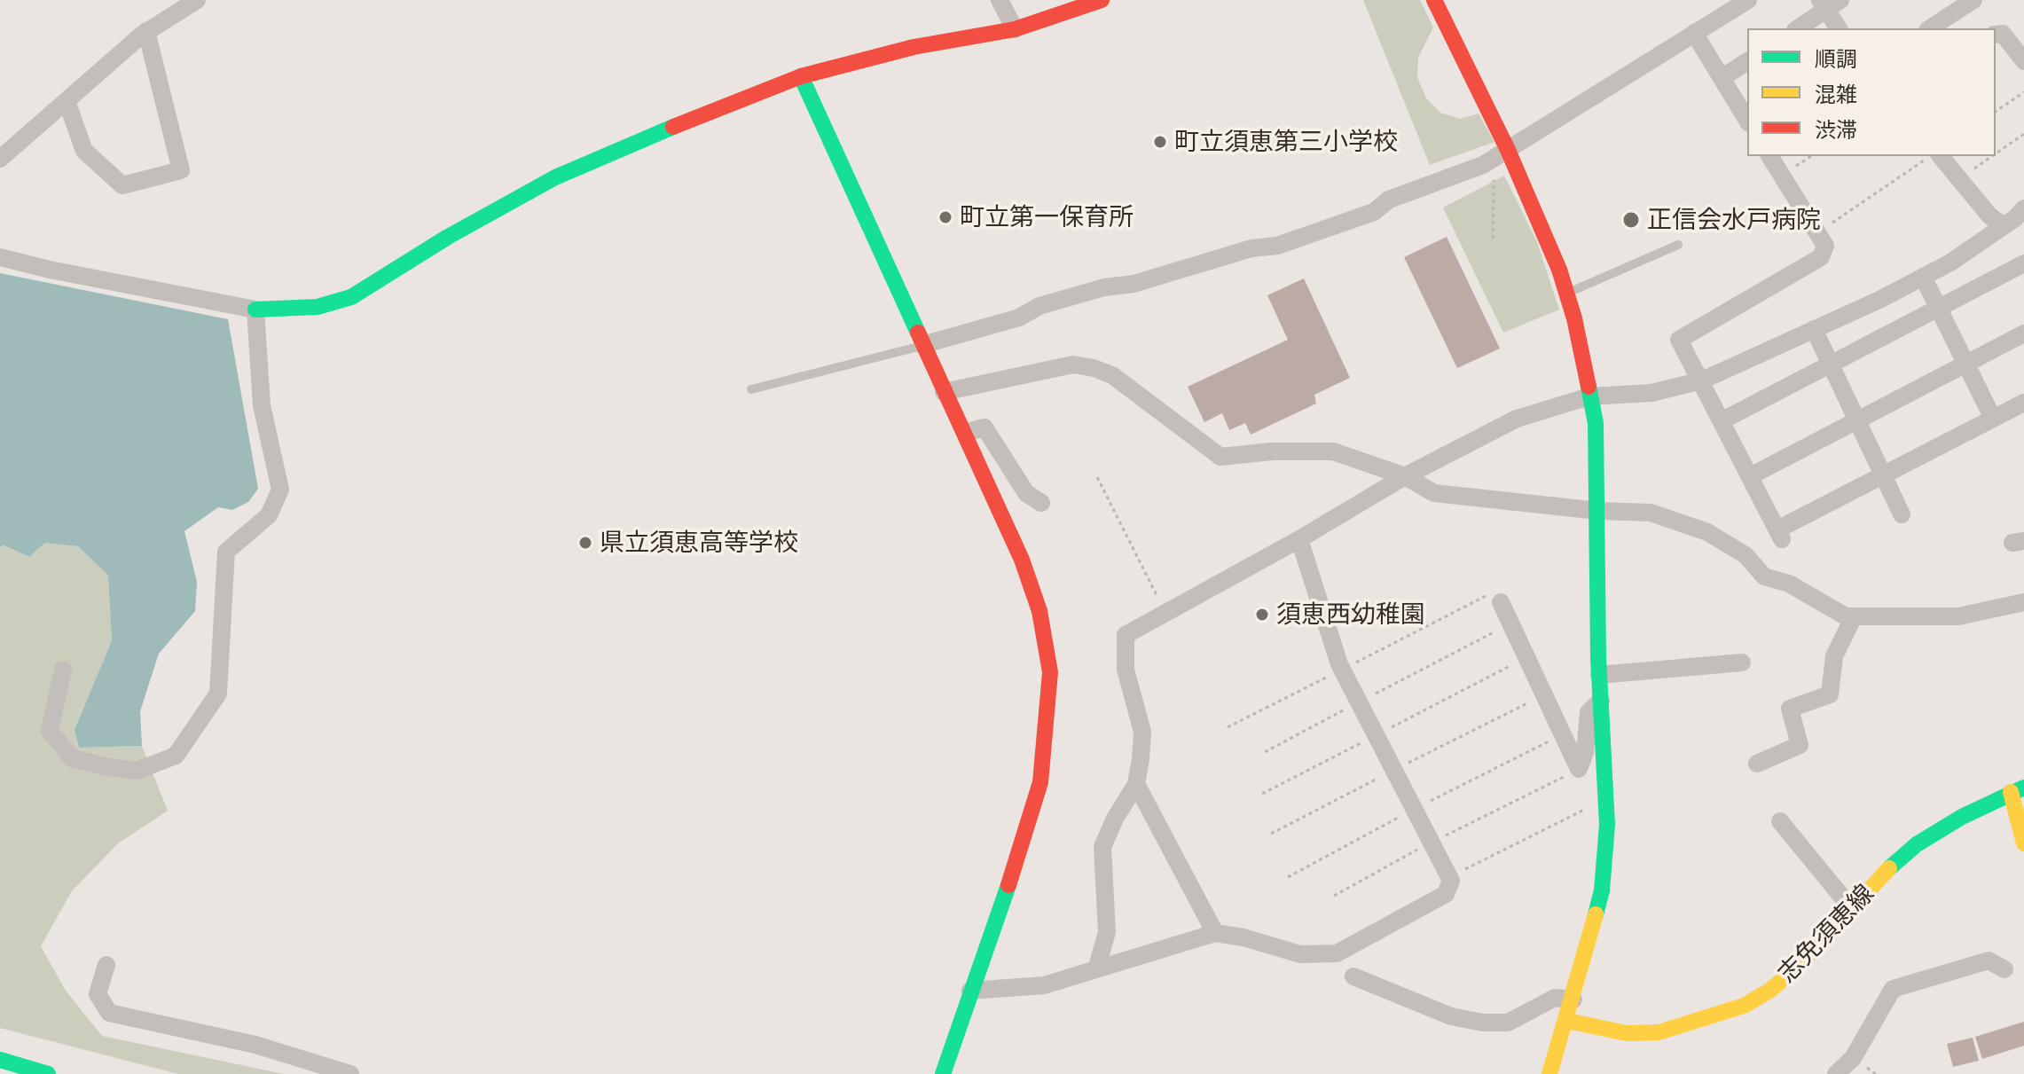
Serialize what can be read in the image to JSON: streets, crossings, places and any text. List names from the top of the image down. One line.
{"streets":{"main road":["志免須恵線"]},"places":["町立須恵第三小学校","町立第一保育所","正信会水戸病院","県立須恵高等学校","須恵西幼稚園"],"legend":["順調","混雑","渋滞"]}
